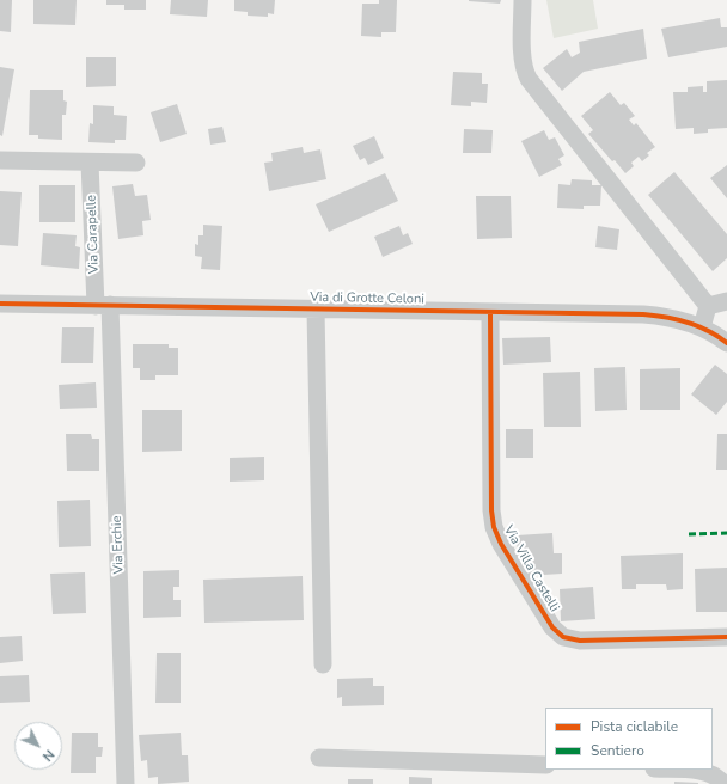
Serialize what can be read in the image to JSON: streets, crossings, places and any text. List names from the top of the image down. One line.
{"streets":{"street":["Via Carapelle","Via di Grotte Celoni","Via Erchie","Via Villa Castelli"]},"crossings":[["Via Carapelle","Via di Grotte Celoni"],["Via Carapelle","Via Erchie"],["Via di Grotte Celoni","Via Erchie"],["Via di Grotte Celoni","Via Villa Castelli"]],"legend":["Pista ciclabile","Sentiero"],"north":"bottom right"}
